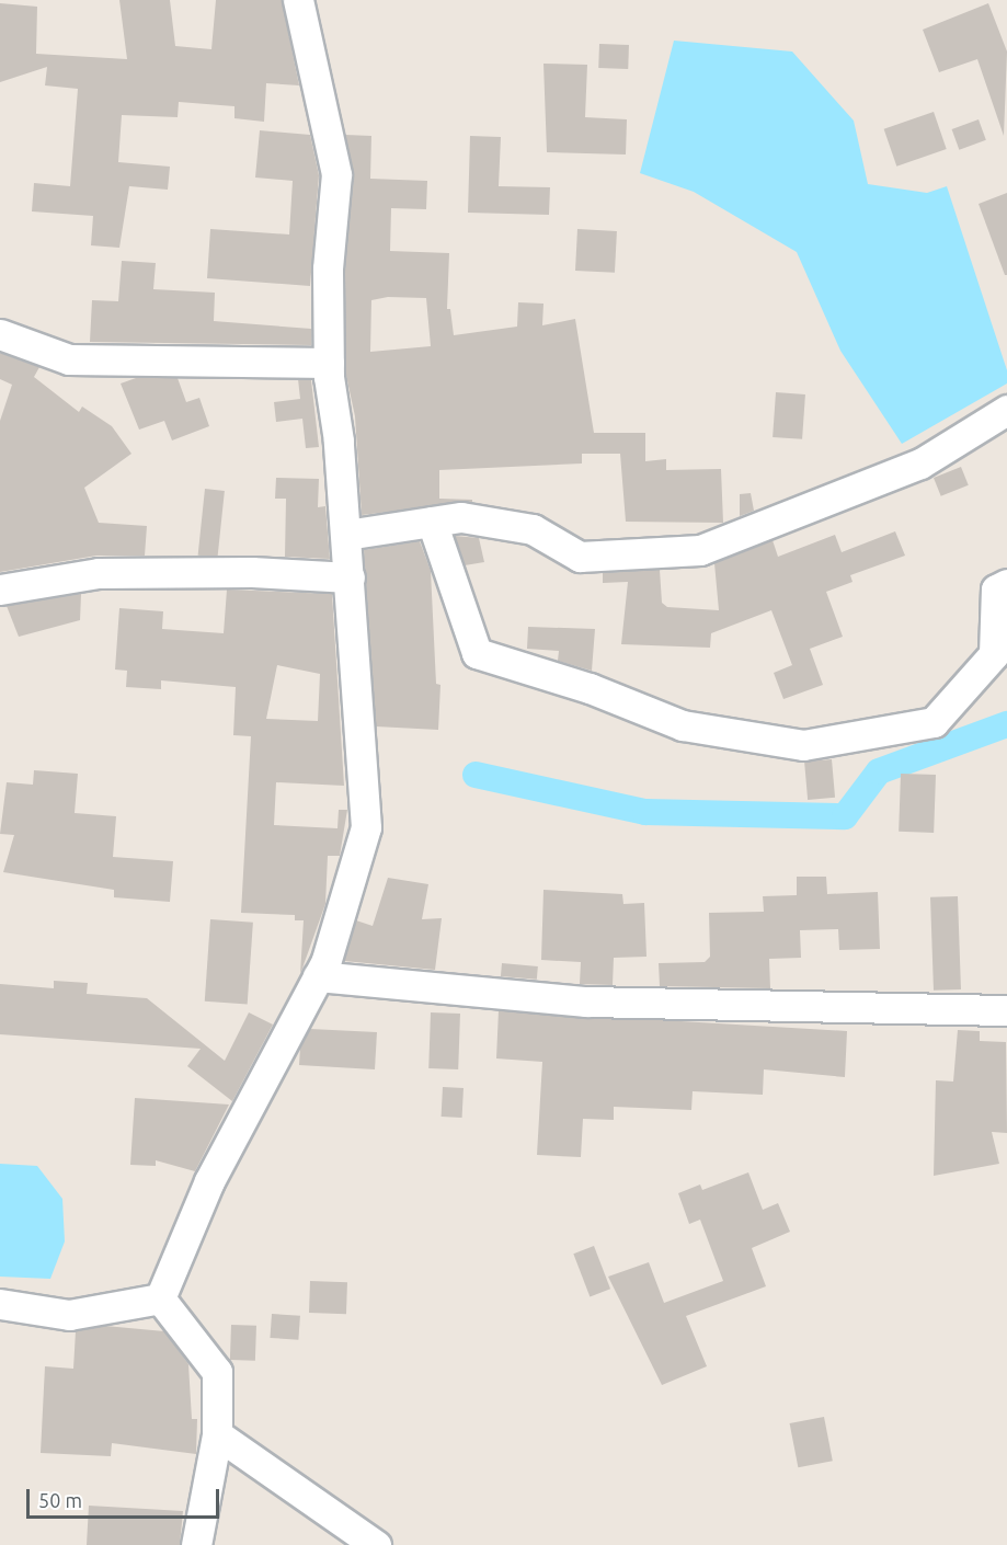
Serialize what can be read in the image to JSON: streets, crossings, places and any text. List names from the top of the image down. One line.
{"scale_bar":"50 m"}
